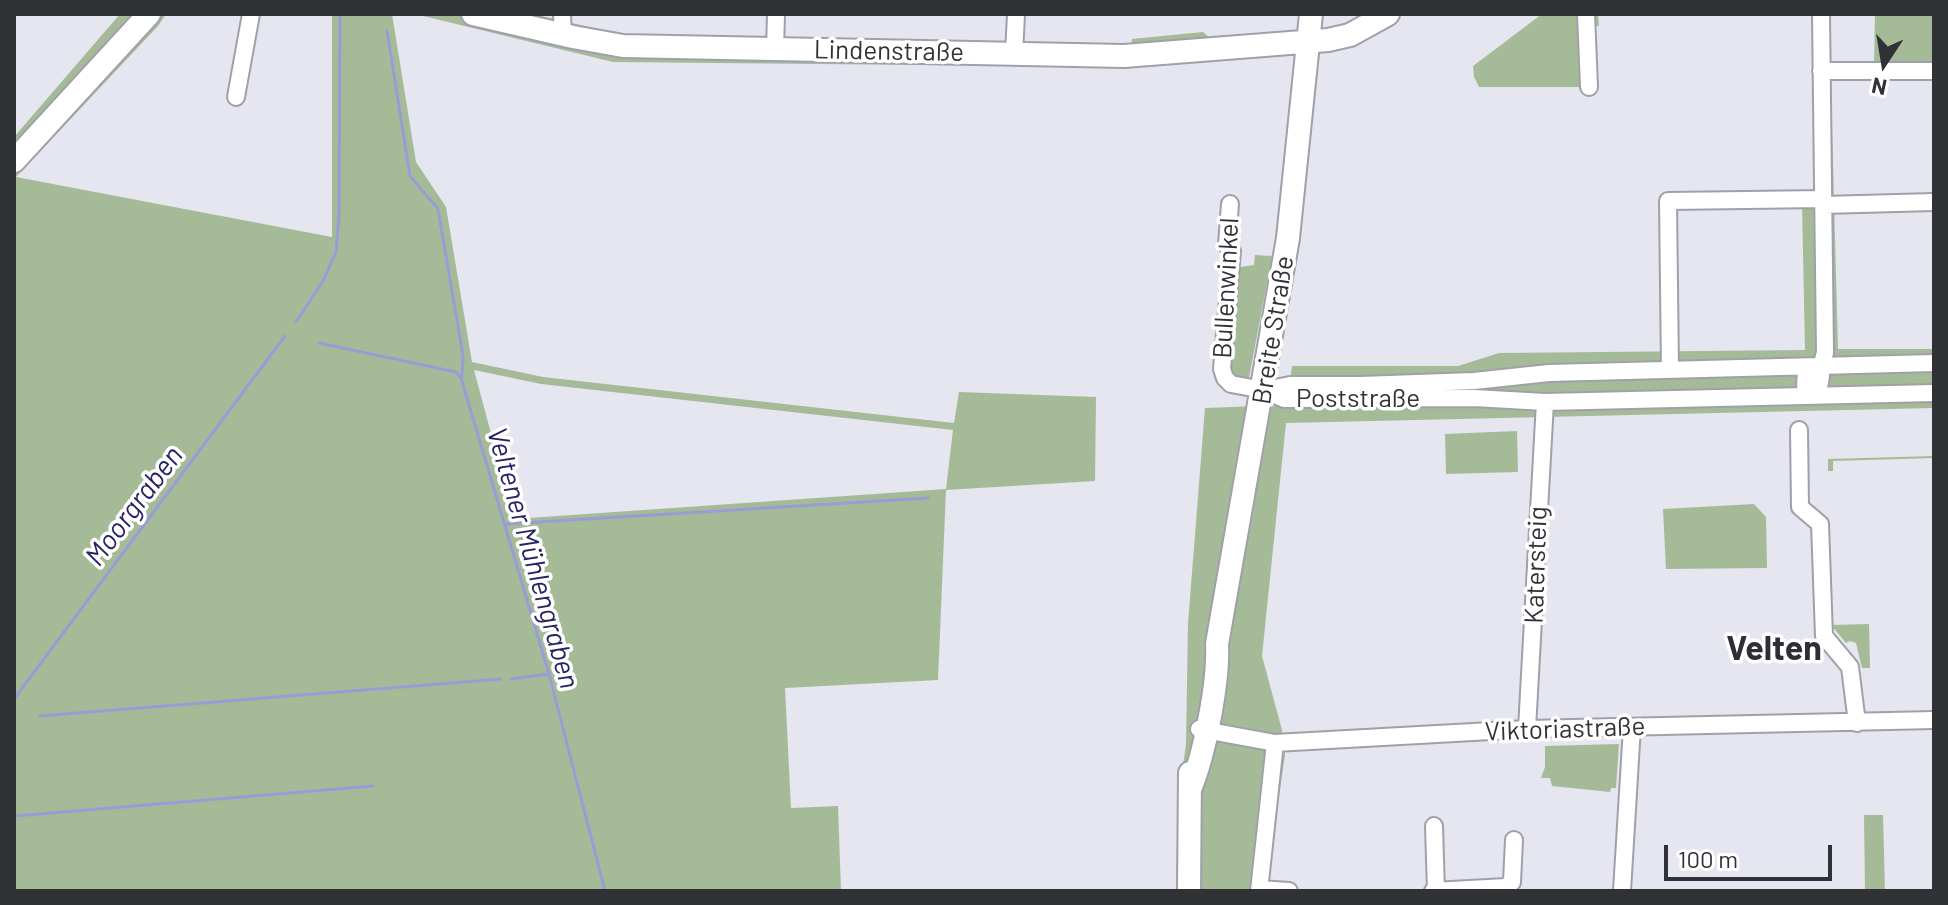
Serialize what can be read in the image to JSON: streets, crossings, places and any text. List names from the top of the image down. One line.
{"streets":{"main road":["Lindenstraße","Breite Straße"],"street":["Bullenwinkel","Poststraße","Katersteig","Viktoriastraße"]},"crossings":[["Lindenstraße","Breite Straße"],["Bullenwinkel","Breite Straße"],["Bullenwinkel","Poststraße"],["Breite Straße","Poststraße"],["Breite Straße","Viktoriastraße"],["Poststraße","Katersteig"],["Katersteig","Viktoriastraße"]],"districts":["Velten"],"water":["Moorgraben","Veltener Mühlengraben"],"scale_bar":"100 m","north":"bottom"}
